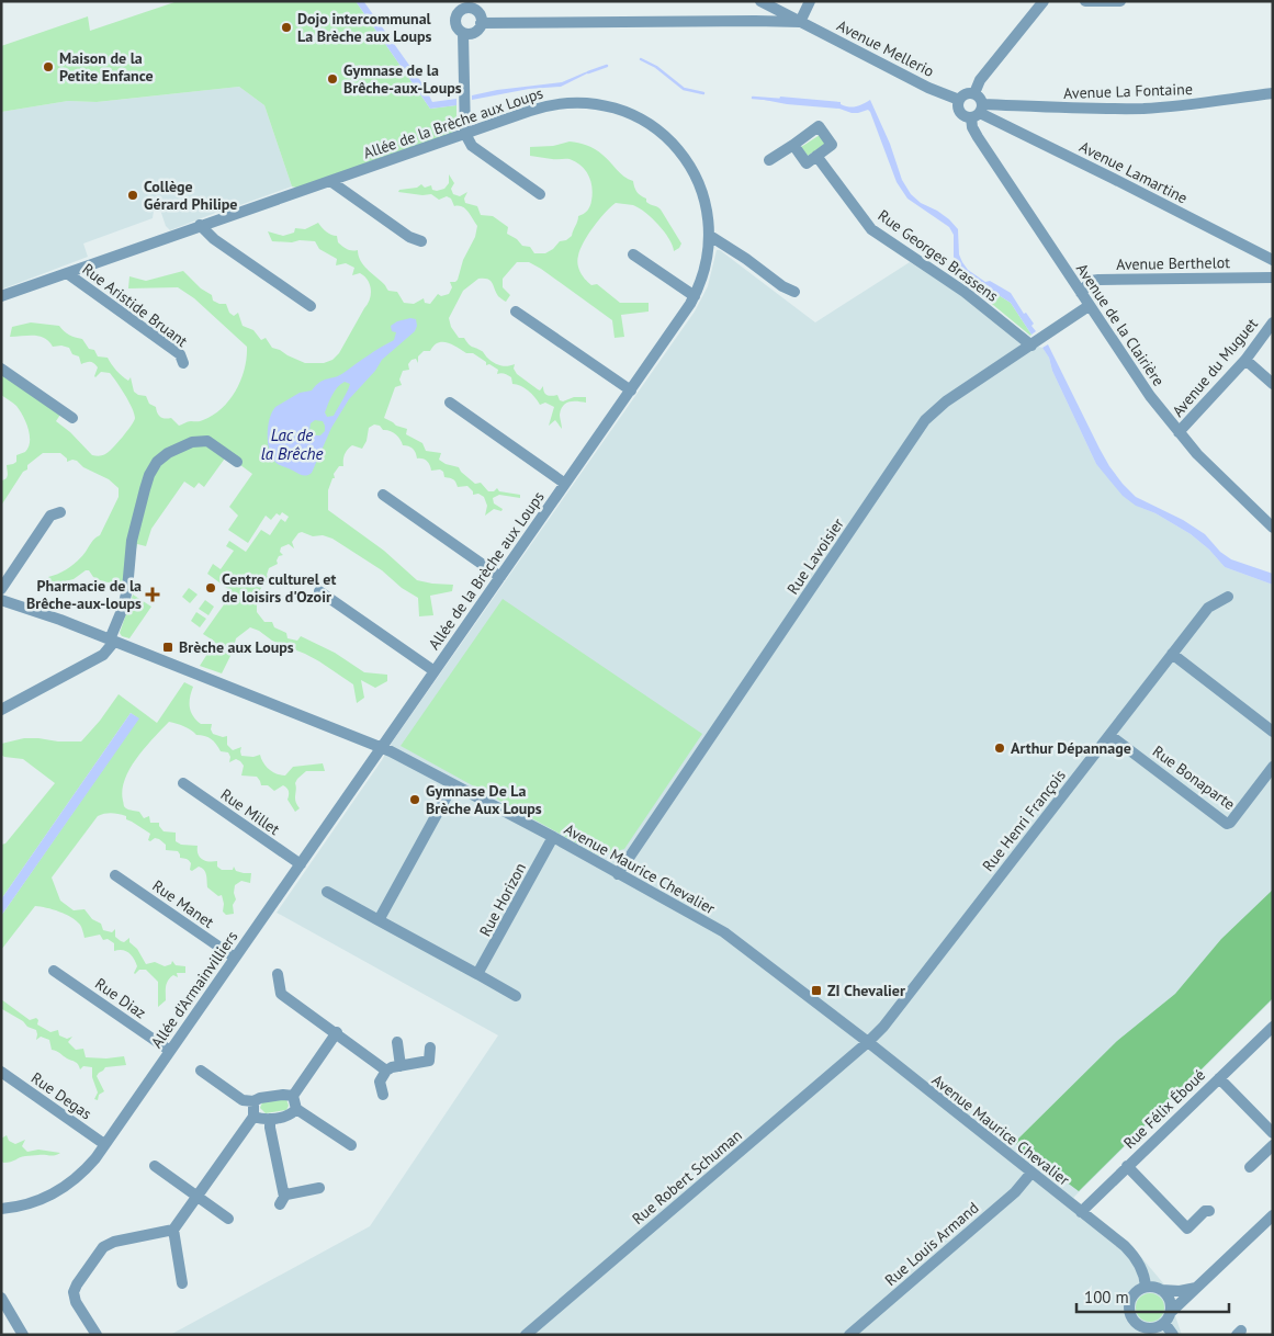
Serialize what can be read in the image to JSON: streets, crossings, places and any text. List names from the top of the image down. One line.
{"streets":{"street":["Avenue Mellerio","Avenue La Fontaine","Allée de la Brèche aux Loups","Avenue Lamartine","Rue Georges Brassens","Avenue Berthelot","Rue Aristide Bruant","Avenue de la Clairière","Avenue du Muguet","Rue Lavoisier","Rue Bonaparte","Rue Millet","Rue Henri François","Avenue Maurice Chevalier","Rue Horizon","Rue Manet","Allée d'Armainvilliers","Rue Diaz","Rue Degas","Rue Félix Éboué","Rue Robert Schuman","Rue Louis Armand"]},"crossings":[["Avenue Mellerio","Avenue La Fontaine"],["Avenue Mellerio","Avenue Lamartine"],["Avenue Mellerio","Avenue de la Clairière"],["Avenue La Fontaine","Avenue Lamartine"],["Avenue La Fontaine","Avenue de la Clairière"],["Allée de la Brèche aux Loups","Rue Aristide Bruant"],["Allée de la Brèche aux Loups","Avenue Maurice Chevalier"],["Allée de la Brèche aux Loups","Allée d'Armainvilliers"],["Avenue Lamartine","Avenue de la Clairière"],["Rue Georges Brassens","Rue Lavoisier"],["Avenue Berthelot","Avenue de la Clairière"],["Avenue de la Clairière","Avenue du Muguet"],["Avenue de la Clairière","Rue Lavoisier"],["Rue Lavoisier","Avenue Maurice Chevalier"],["Rue Bonaparte","Rue Henri François"],["Rue Millet","Allée d'Armainvilliers"],["Rue Henri François","Avenue Maurice Chevalier"],["Rue Henri François","Rue Robert Schuman"],["Avenue Maurice Chevalier","Rue Horizon"],["Avenue Maurice Chevalier","Allée d'Armainvilliers"],["Avenue Maurice Chevalier","Rue Félix Éboué"],["Avenue Maurice Chevalier","Rue Robert Schuman"],["Avenue Maurice Chevalier","Rue Louis Armand"],["Rue Manet","Allée d'Armainvilliers"],["Allée d'Armainvilliers","Rue Diaz"],["Allée d'Armainvilliers","Rue Degas"]],"water":["Lac de la Brêche"],"places":{"other":["Dojo intercommunal La Brèche aux Loups","Maison de la Petite Enfance","Gymnase de la Brêche-aux-Loups","Collège Gérard Philipe","Centre culturel et de loisirs d'Ozoir","Arthur Dépannage","Gymnase De La Brèche Aux Loups"],"health":["Pharmacie de la Brêche-aux-loups"],"transit":["Brèche aux Loups","ZI Chevalier"]},"scale_bar":"100 m"}
